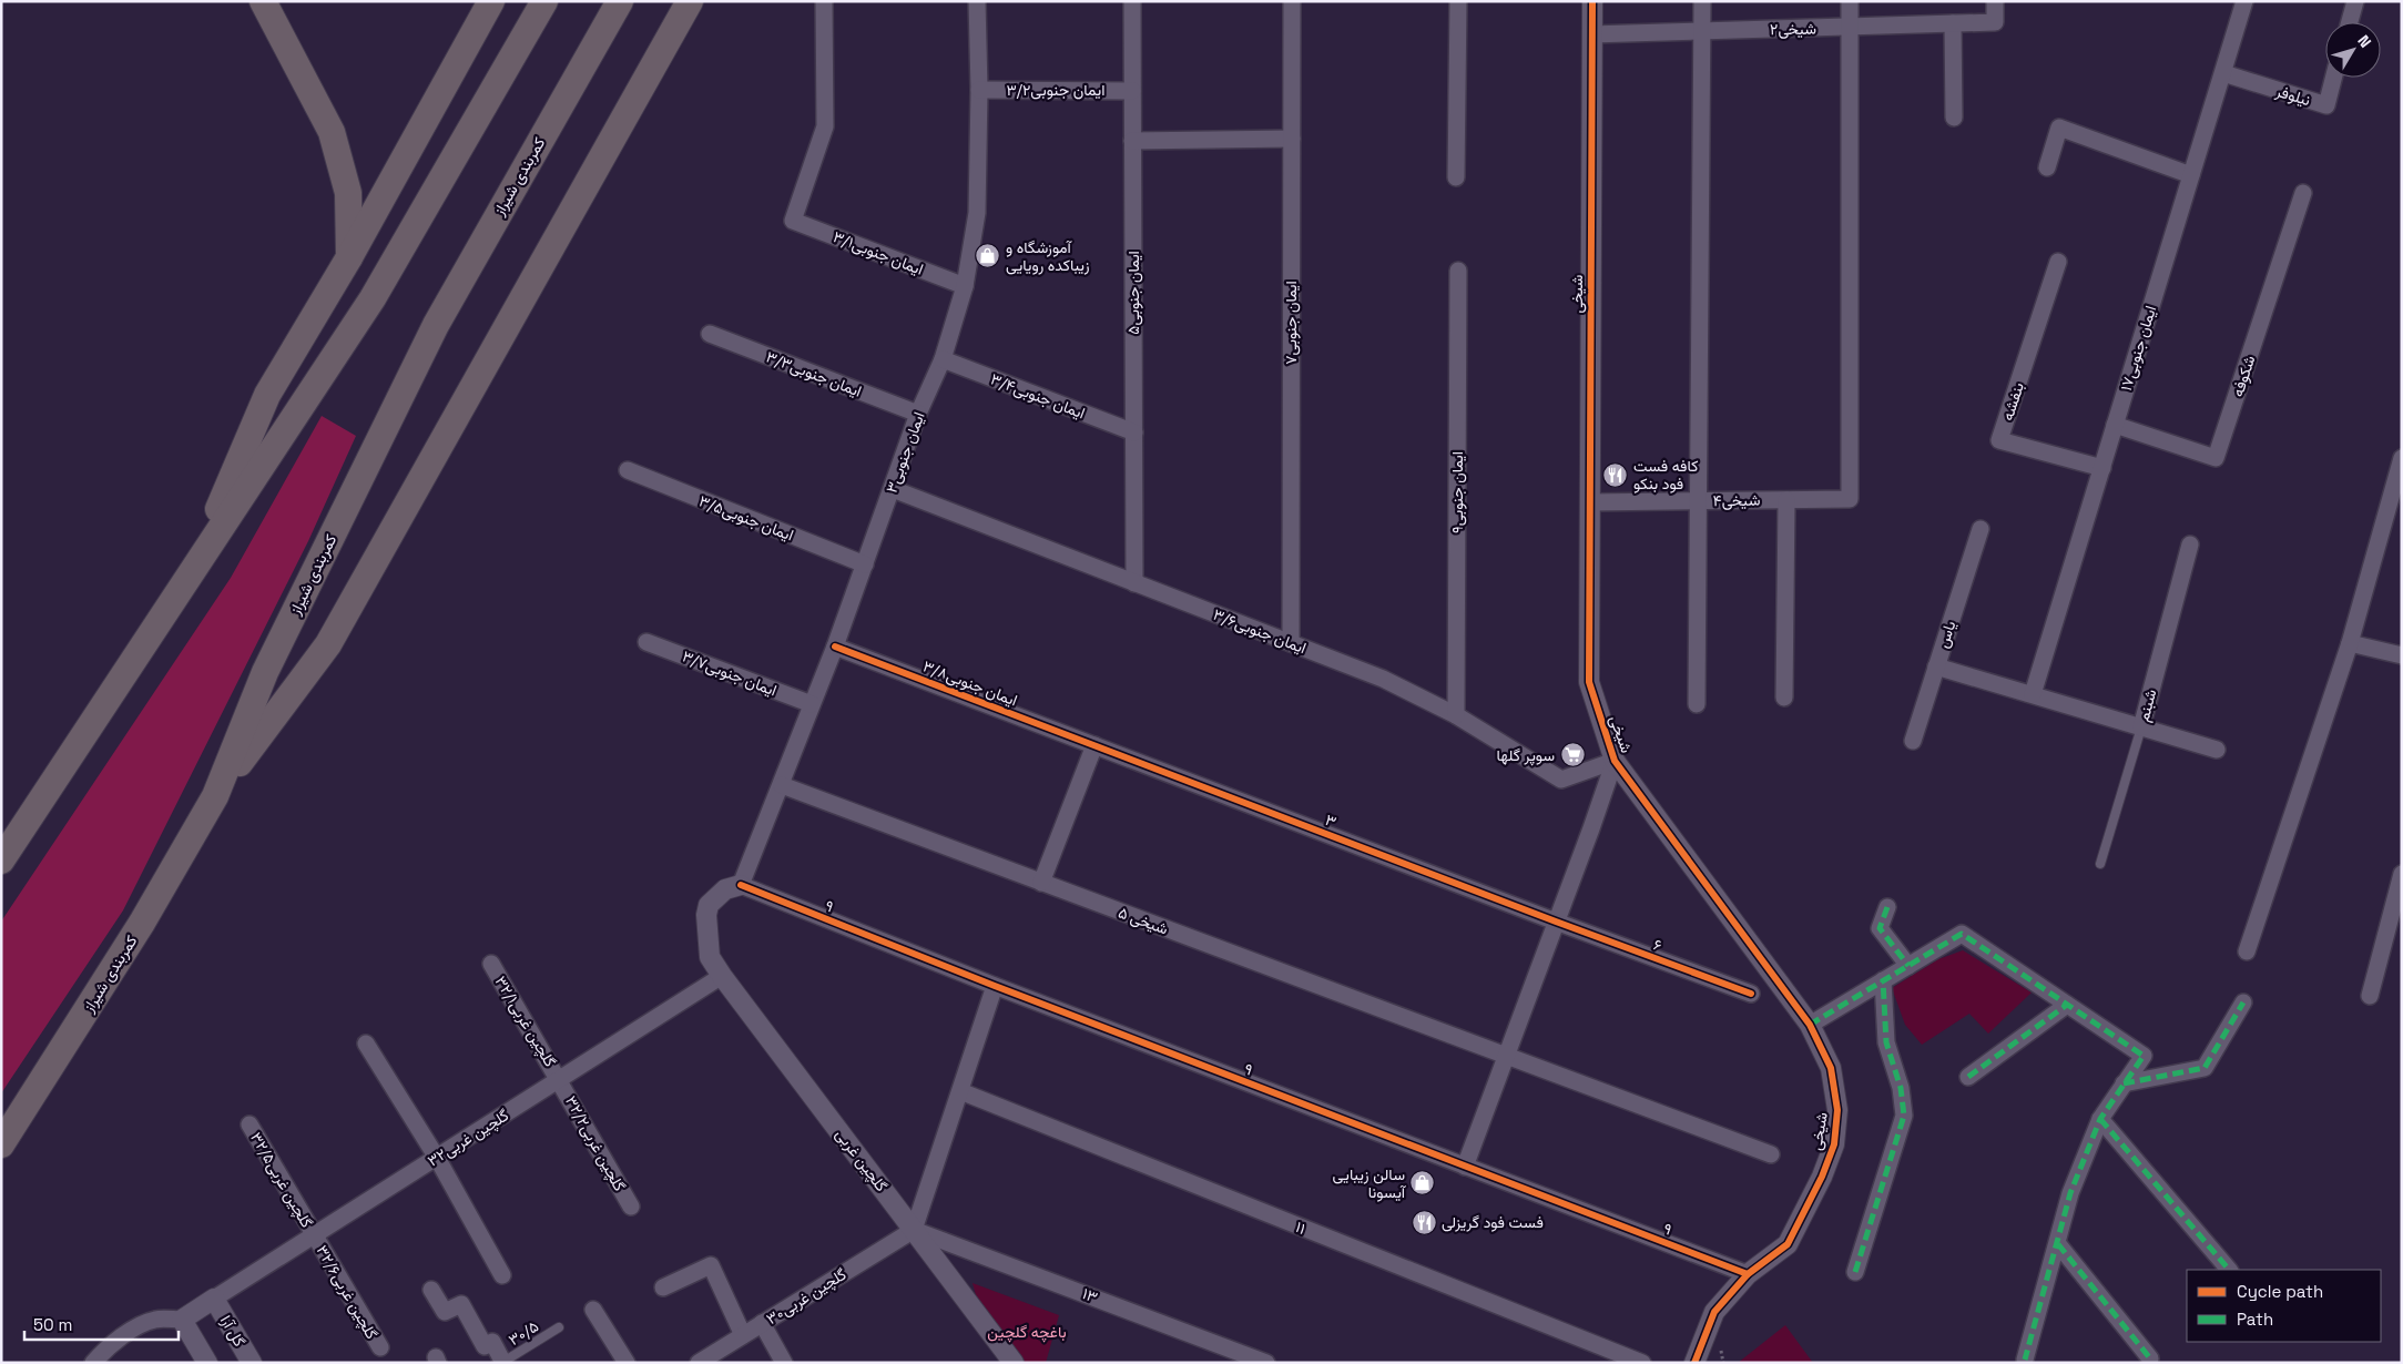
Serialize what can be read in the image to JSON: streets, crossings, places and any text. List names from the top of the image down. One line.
{"streets":{"highway":["کمربندی شیراز"],"street":["شیخی۲","ایمان جنوبی۳/۲","نیلوفر","ایمان جنوبی۳/۱","ایمان جنوبی۵","شیخی","ایمان جنوبی۷","ایمان جنوبی۱۷","ایمان جنوبی۳/۳","شکوفه","ایمان جنوبی۳/۴","بنفشه","ایمان جنوبی۳","ایمان جنوبی۹","شیخی۴","ایمان جنوبی۳/۵","ایمان جنوبی۳/۶","یاس","ایمان جنوبی۳/۷","ایمان جنوبی۳/۸","شبنم","۳","۹","شیخی ۵","۶","گلچین غربی۳۲/۱","گلچین غربی۳۲","گلچین غربی۳۲/۲","گلچین غربی","گلچین غربی۳۲/۵","۱۱","گلچین غربی۳۲/۶","۱۳","گلچین غربی۳۰","گل آرا"],"lane":["۳۰/۵"]},"crossings":[["شیخی۲","شیخی"],["شیخی۲","شیخی۴"],["ایمان جنوبی۳/۲","ایمان جنوبی۵"],["ایمان جنوبی۳/۲","ایمان جنوبی۳"],["نیلوفر","ایمان جنوبی۱۷"],["ایمان جنوبی۳/۱","ایمان جنوبی۳"],["ایمان جنوبی۵","ایمان جنوبی۳/۴"],["ایمان جنوبی۵","ایمان جنوبی۳/۶"],["شیخی","شیخی۴"],["شیخی","ایمان جنوبی۳/۶"],["شیخی","۹"],["ایمان جنوبی۷","ایمان جنوبی۳/۶"],["ایمان جنوبی۱۷","شکوفه"],["ایمان جنوبی۱۷","بنفشه"],["ایمان جنوبی۳/۳","ایمان جنوبی۳"],["ایمان جنوبی۳/۴","ایمان جنوبی۳"],["ایمان جنوبی۳","ایمان جنوبی۳/۵"],["ایمان جنوبی۳","ایمان جنوبی۳/۶"],["ایمان جنوبی۳","ایمان جنوبی۳/۷"],["ایمان جنوبی۳","ایمان جنوبی۳/۸"],["ایمان جنوبی۳","۹"],["ایمان جنوبی۳","شیخی ۵"],["ایمان جنوبی۳","گلچین غربی"],["ایمان جنوبی۹","ایمان جنوبی۳/۶"],["ایمان جنوبی۳/۸","۳"],["۳","۶"],["۹","گلچین غربی"],["گلچین غربی۳۲/۱","گلچین غربی۳۲"],["گلچین غربی۳۲/۱","گلچین غربی۳۲/۲"],["گلچین غربی۳۲","گلچین غربی۳۲/۲"],["گلچین غربی۳۲","گلچین غربی"],["گلچین غربی۳۲","گلچین غربی۳۲/۵"],["گلچین غربی۳۲","گلچین غربی۳۲/۶"],["گلچین غربی۳۲","گل آرا"],["گلچین غربی","۱۳"],["گلچین غربی","گلچین غربی۳۰"],["گلچین غربی۳۲/۵","گلچین غربی۳۲/۶"],["۱۳","گلچین غربی۳۰"]],"parks":["باغچه گلچین"],"places":{"shop":["آموزشگاه و زیباکده رویایی","سالن زیبایی آیسونا"],"restaurant":["کافه فست فود بنکو","فست فود گریزلی"],"supermarket":["سوپر گلها"]},"legend":["Cycle path","Path"],"scale_bar":"50 m","north":"top right"}
